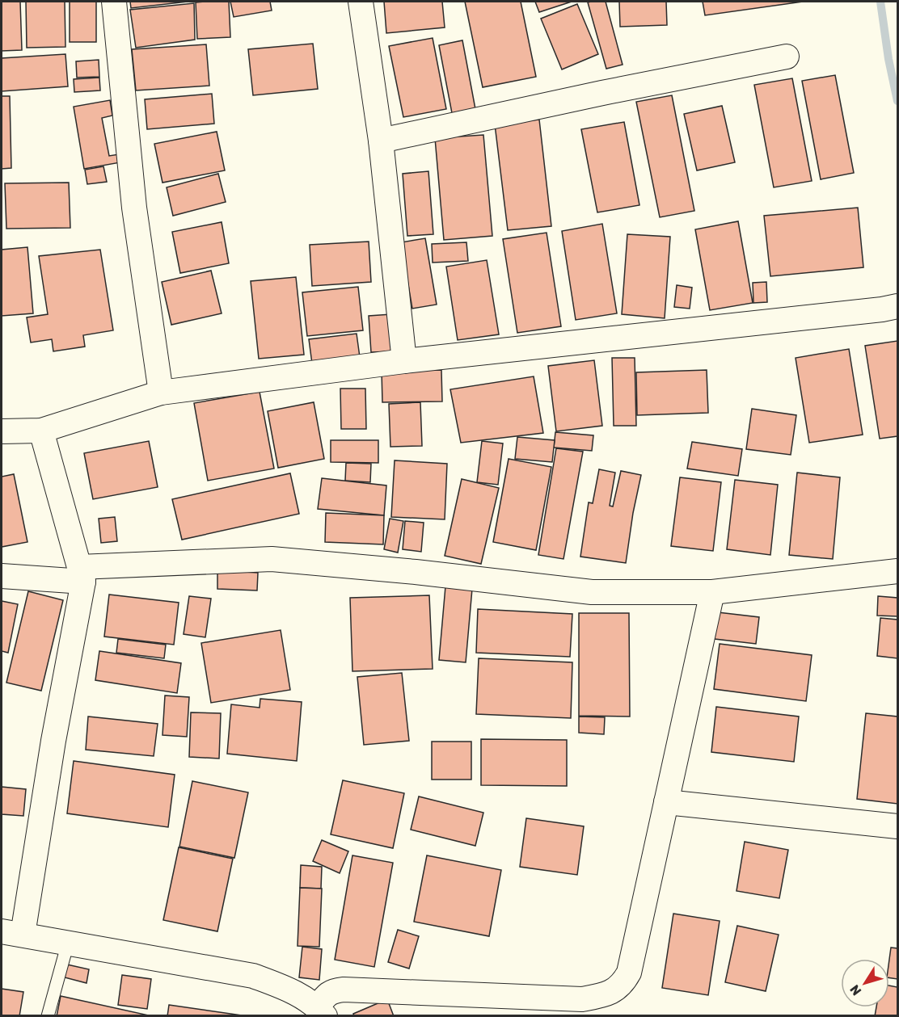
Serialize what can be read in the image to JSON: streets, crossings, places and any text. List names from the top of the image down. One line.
{"north":"bottom left"}
